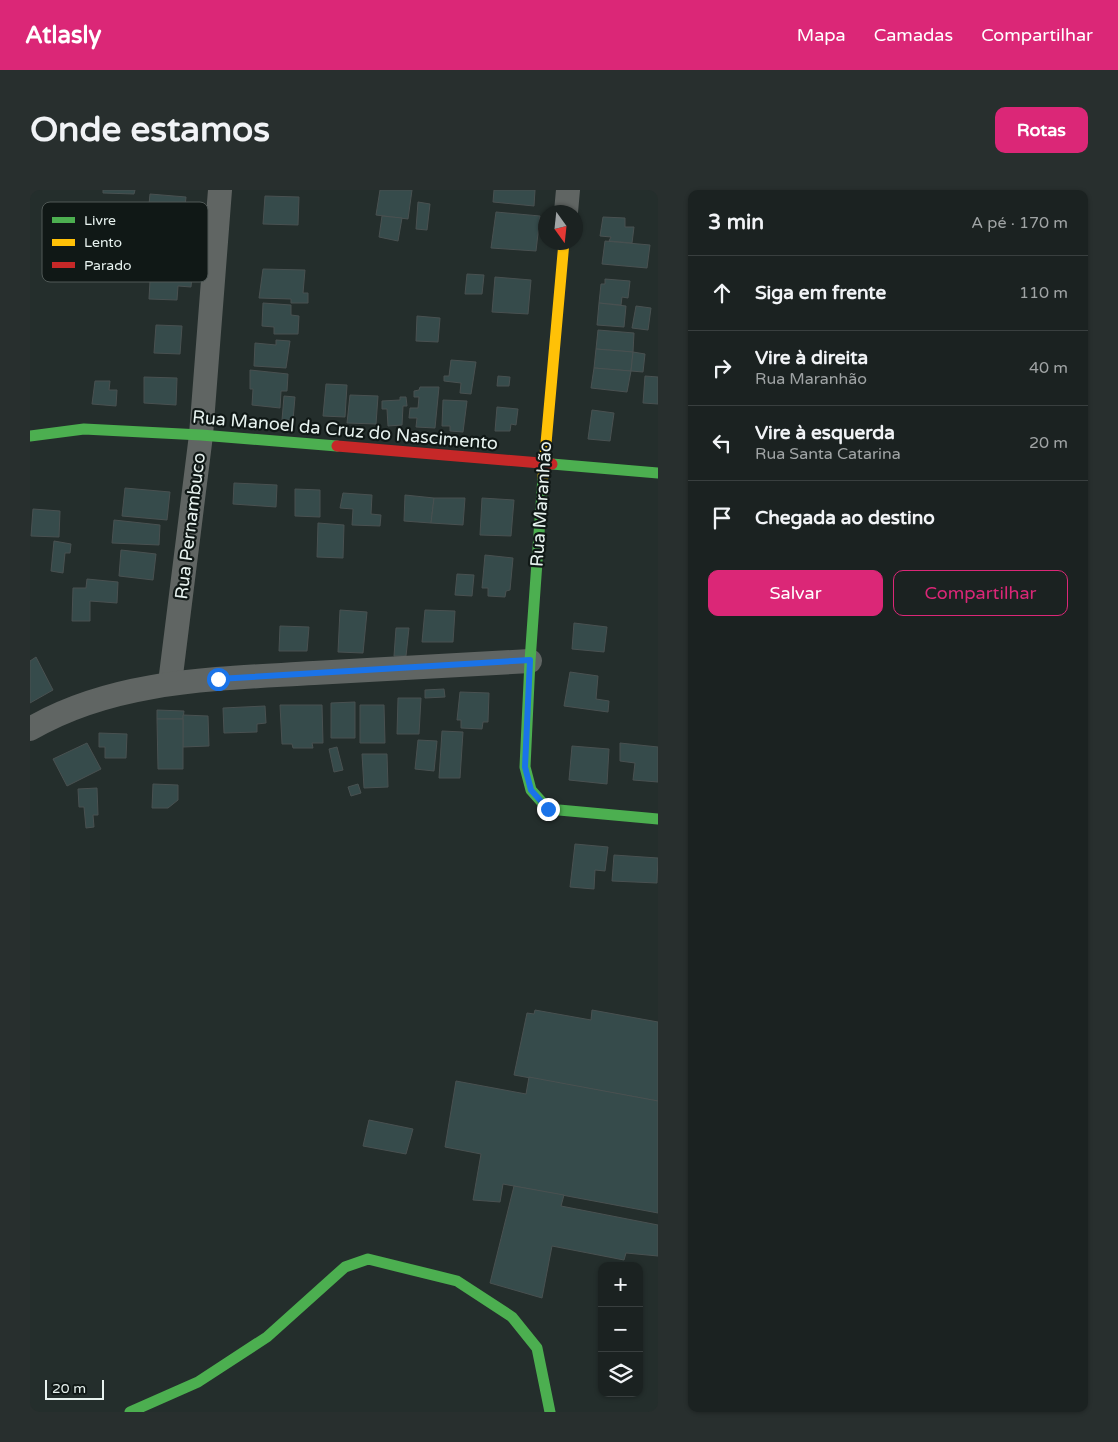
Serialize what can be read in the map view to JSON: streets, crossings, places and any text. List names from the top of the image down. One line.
{"streets":{"street":["Rua Manoel da Cruz do Nascimento","Rua Maranhão","Rua Pernambuco"]},"crossings":[["Rua Manoel da Cruz do Nascimento","Rua Maranhão"],["Rua Manoel da Cruz do Nascimento","Rua Pernambuco"]],"legend":["Livre","Lento","Parado"],"scale_bar":"20 m","north":"bottom","page":{"header":"Atlasly","nav":["Mapa","Camadas","Compartilhar"],"buttons":["Rotas",["Salvar","Compartilhar"]],"title":"Onde estamos","heading":["3 min","A pé · 170 m"],"list":[["Siga em frente","110 m"],["Vire à direita","Rua Maranhão","40 m"],["Vire à esquerda","Rua Santa Catarina","20 m"],"Chegada ao destino"],"map_buttons":["+","−"],"scale":"20 m"}}
